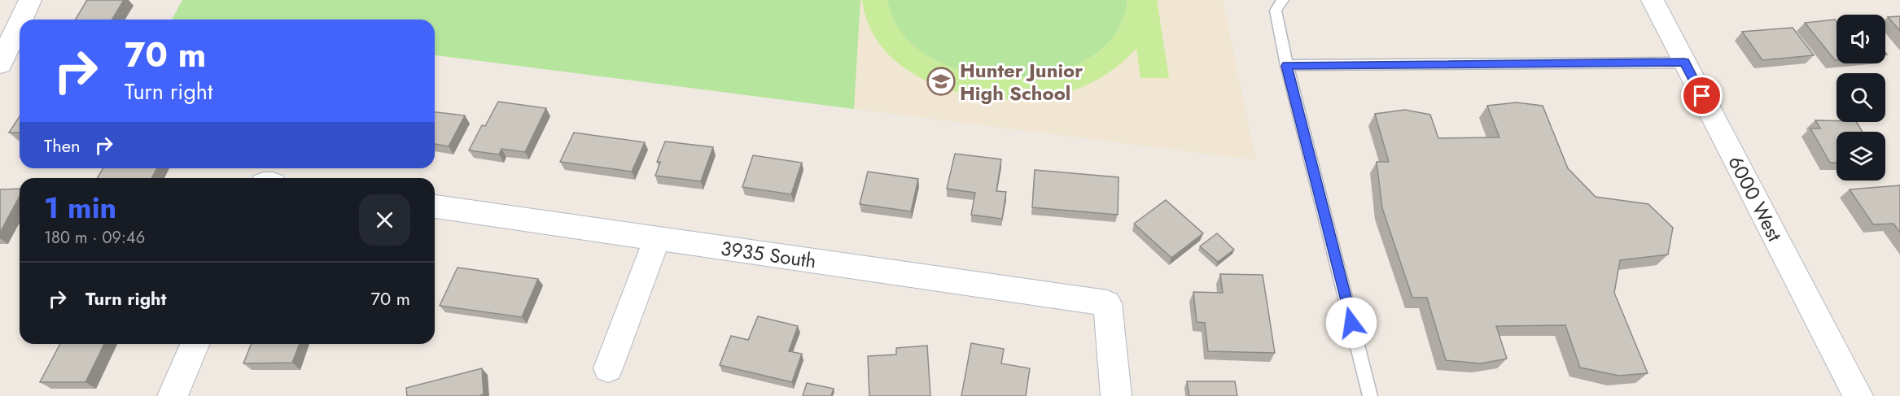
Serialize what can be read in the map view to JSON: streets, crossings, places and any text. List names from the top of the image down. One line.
{"streets":{"street":["6000 West","3935 South"]},"places":{"school or university":["Hunter Junior High School"]},"page":{"turn":["70 m","Turn right"],"then":"Then","heading":["1 min","180 m · 09:46"],"list":[{"name":"Turn right","value":"70 m"}]}}
